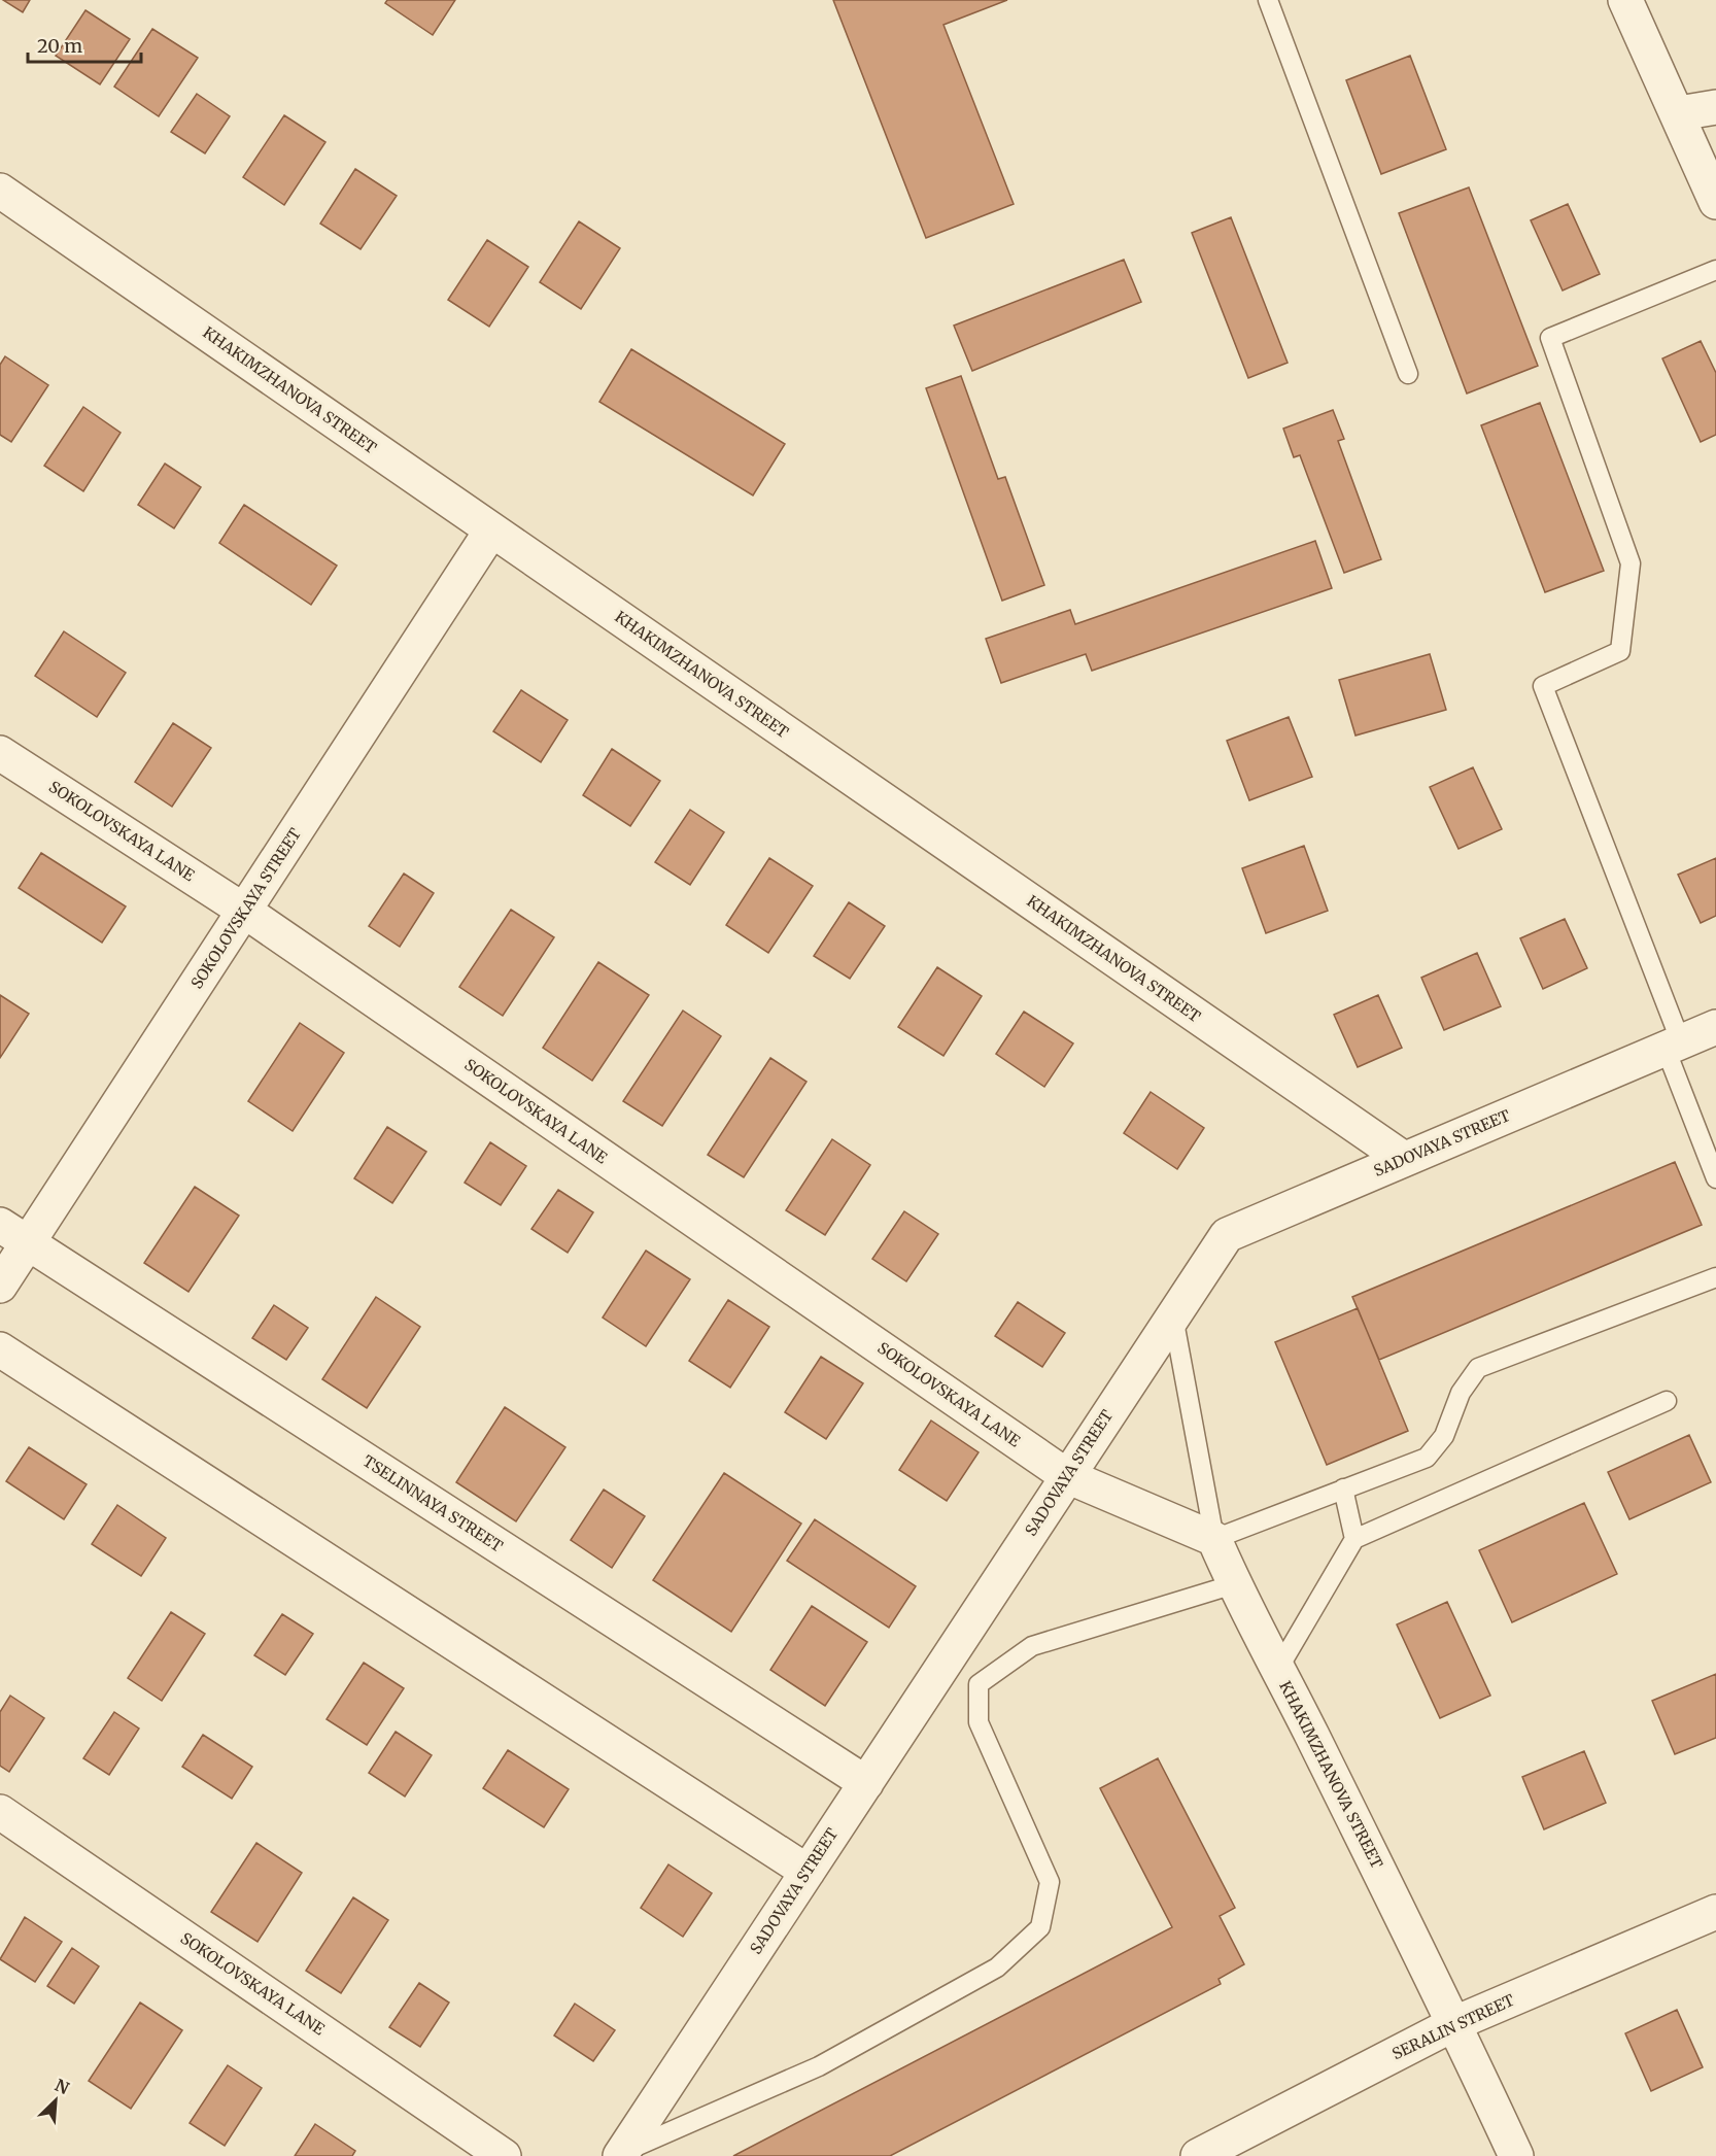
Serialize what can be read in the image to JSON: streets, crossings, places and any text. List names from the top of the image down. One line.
{"streets":{"street":["KHAKIMZHANOVA STREET","SOKOLOVSKAYA LANE","SOKOLOVSKAYA STREET","SADOVAYA STREET","TSELINNAYA STREET","SERALIN STREET"]},"crossings":[["KHAKIMZHANOVA STREET","SOKOLOVSKAYA STREET"],["KHAKIMZHANOVA STREET","SADOVAYA STREET"],["KHAKIMZHANOVA STREET","SERALIN STREET"],["SOKOLOVSKAYA LANE","SOKOLOVSKAYA STREET"],["SOKOLOVSKAYA LANE","SADOVAYA STREET"],["SOKOLOVSKAYA STREET","TSELINNAYA STREET"],["SADOVAYA STREET","TSELINNAYA STREET"]],"scale_bar":"20 m","north":"top right"}
